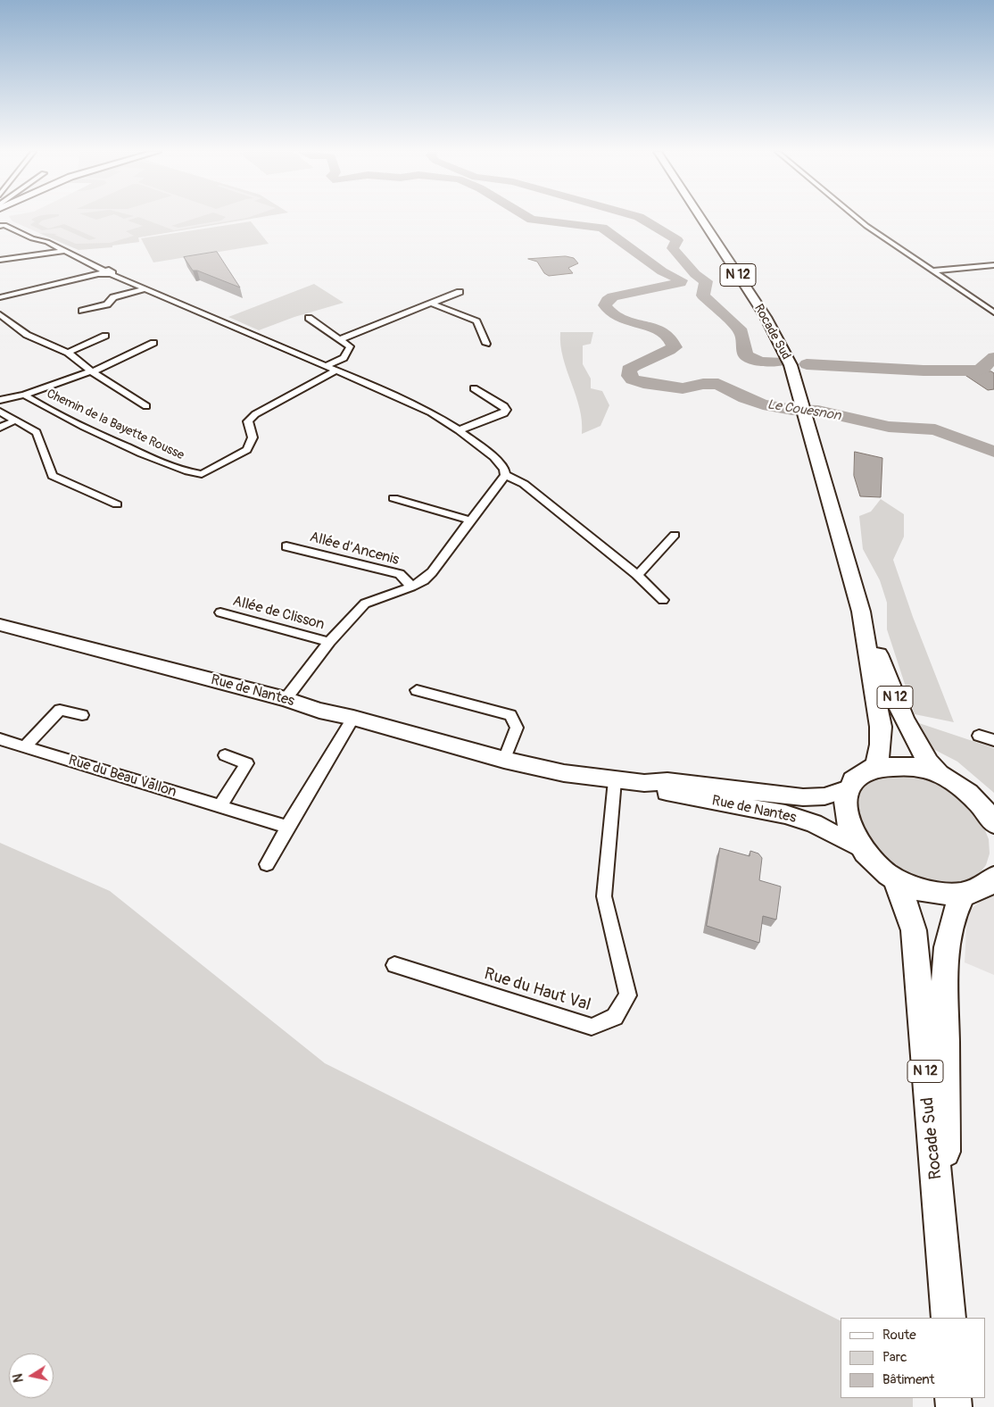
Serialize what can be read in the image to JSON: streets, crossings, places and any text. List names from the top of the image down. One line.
{"streets":{"main road":["N 12","Rocade Sud","Rue de Nantes"],"street":["Chemin de la Bayette Rousse","Allée d'Ancenis","Allée de Clisson","Rue du Beau Vallon","Rue du Haut Val"]},"crossings":[["Rue de Nantes","Rue du Haut Val"]],"water":["Le Couesnon"],"legend":["Route","Parc","Bâtiment"],"north":"left"}
